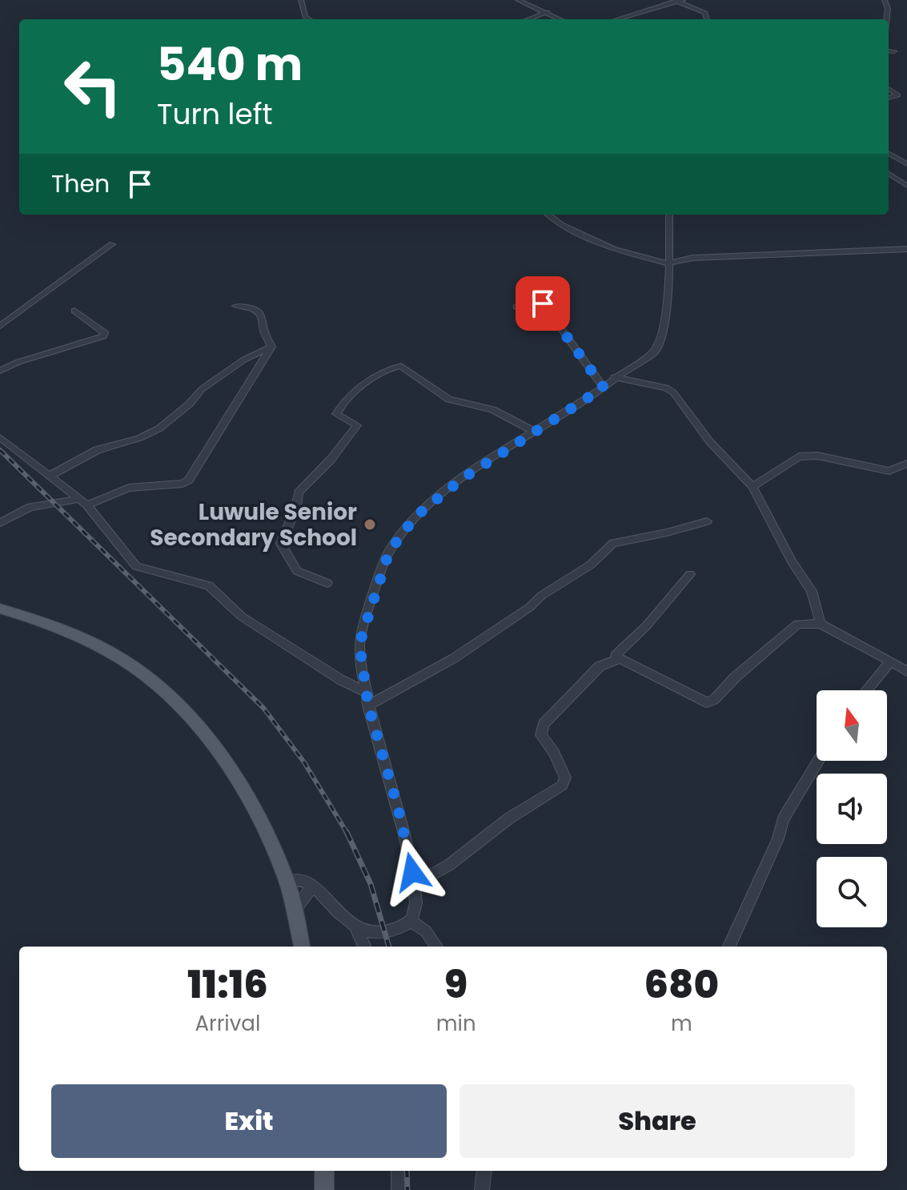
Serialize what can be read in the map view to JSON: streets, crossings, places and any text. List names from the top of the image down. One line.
{"places":["Luwule Senior Secondary School"],"north":"top","page":{"turn":["540 m","Turn left"],"then":"Then","eta":["11:16","Arrival","9","min","680","m"],"buttons":["Exit","Share"]}}
